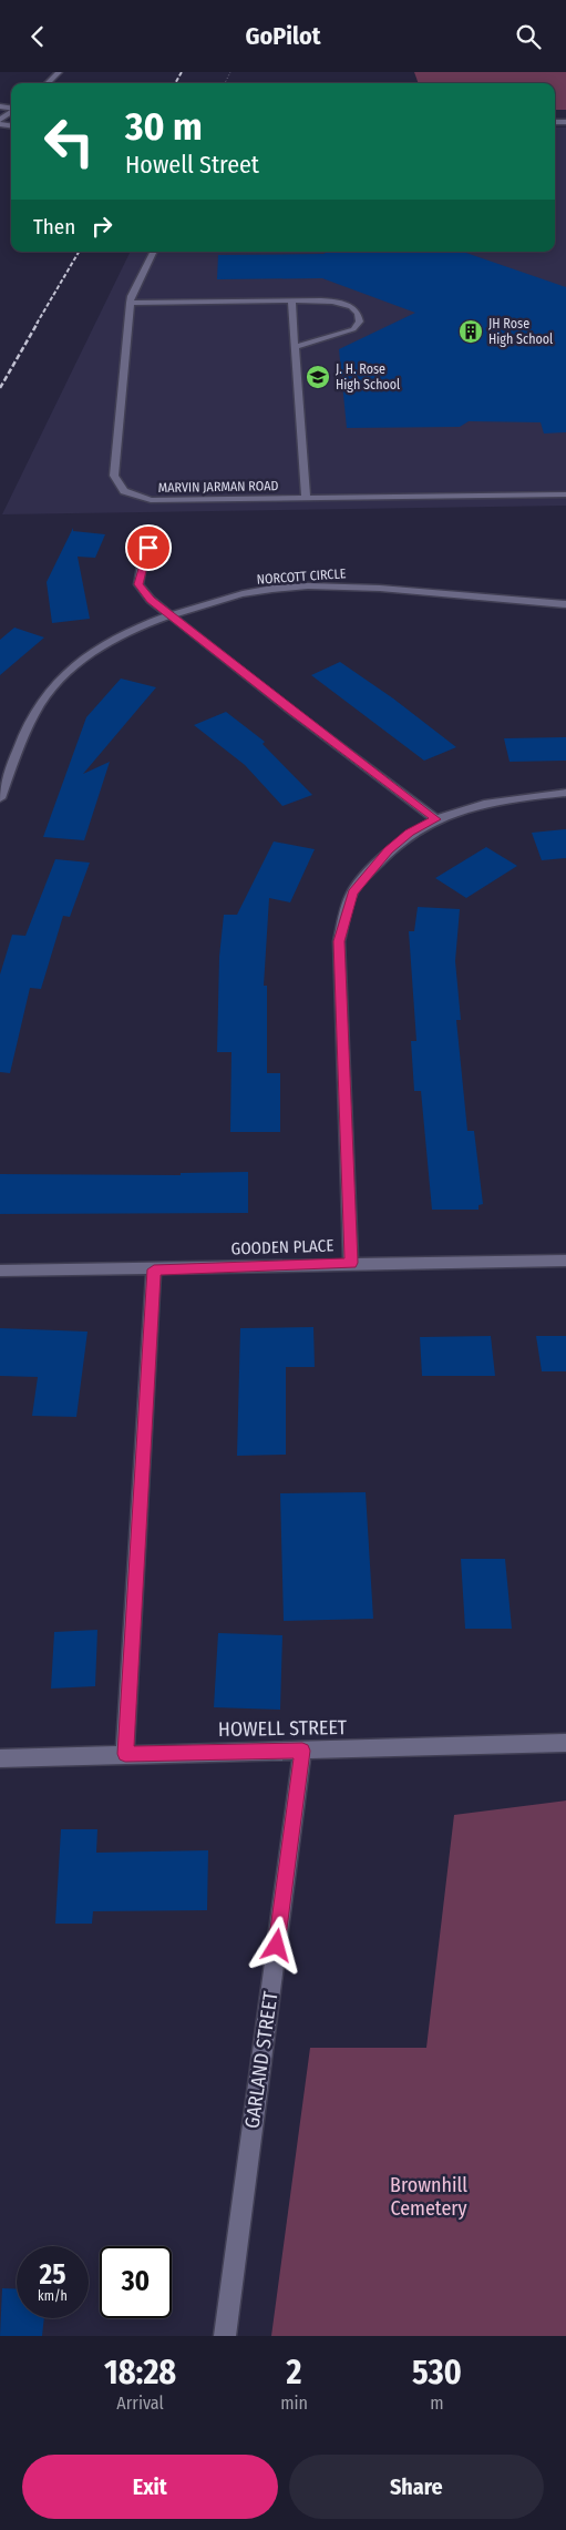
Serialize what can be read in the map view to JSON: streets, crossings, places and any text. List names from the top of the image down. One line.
{"streets":{"street":["MARVIN JARMAN ROAD","NORCOTT CIRCLE","GOODEN PLACE","HOWELL STREET","GARLAND STREET"]},"crossings":[["HOWELL STREET","GARLAND STREET"]],"parks":["Brownhill Cemetery"],"places":{"building":["JH Rose High School"],"school or university":["J. H. Rose High School"]},"page":{"header":"GoPilot","turn":["30 m","Howell Street"],"then":"Then","speed":"25 km/h","limit":"30","eta":["18:28","Arrival","2","min","530","m"],"buttons":["Exit","Share"]}}
